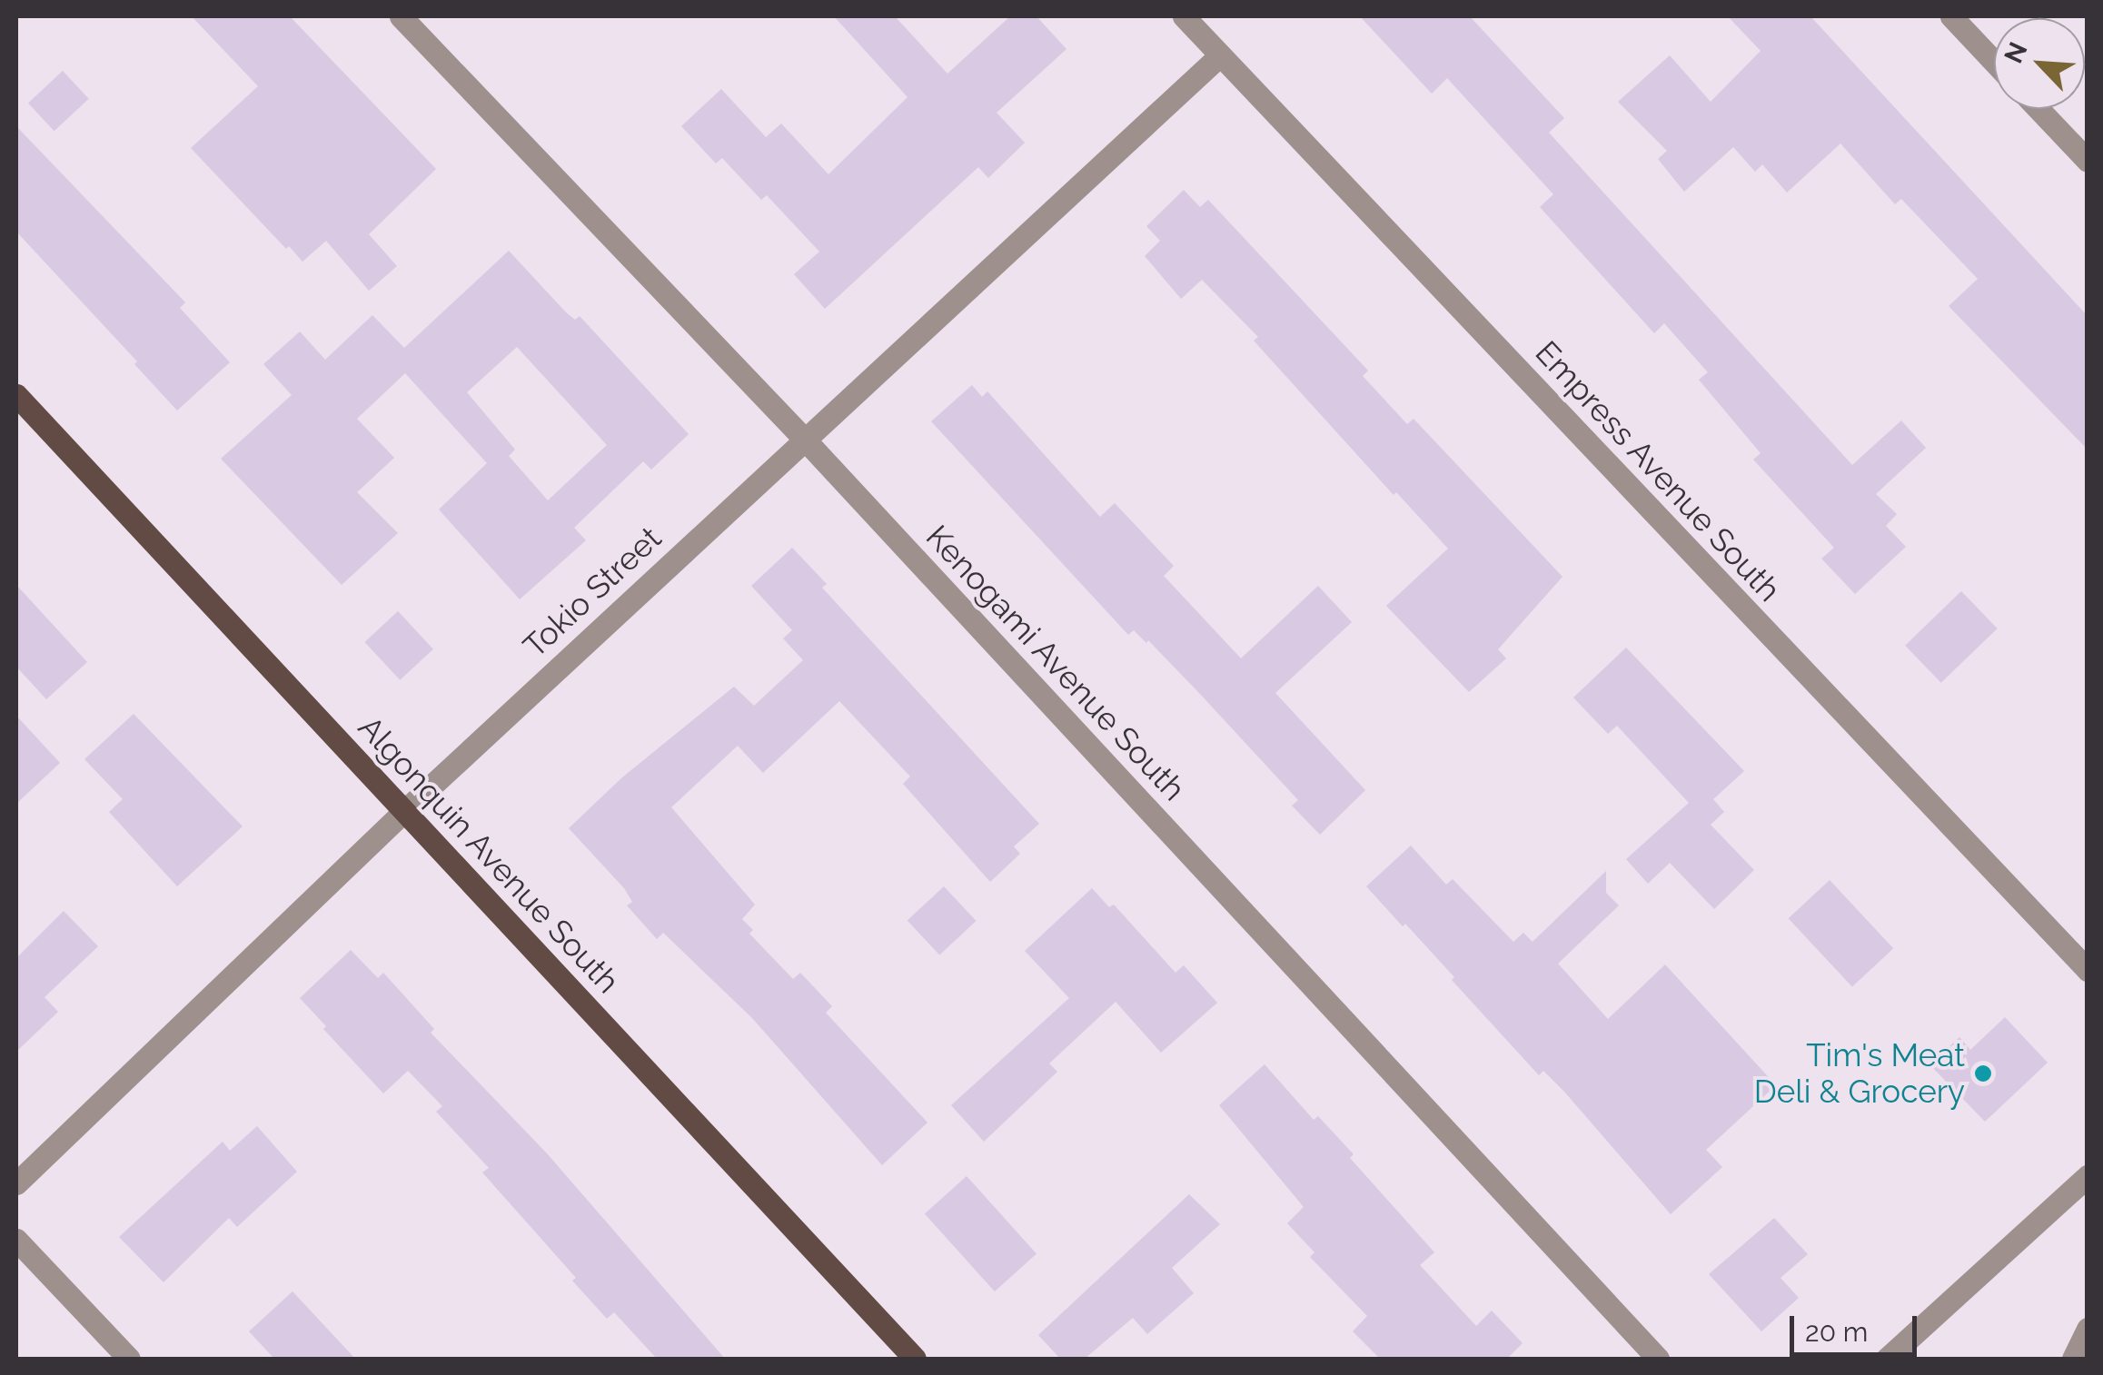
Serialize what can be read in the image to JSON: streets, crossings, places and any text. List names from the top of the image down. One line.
{"streets":{"main road":["Algonquin Avenue South"],"street":["Empress Avenue South","Tokio Street","Kenogami Avenue South"]},"crossings":[["Empress Avenue South","Tokio Street"],["Tokio Street","Kenogami Avenue South"],["Tokio Street","Algonquin Avenue South"]],"places":["Tim's Meat Deli & Grocery"],"scale_bar":"20 m","north":"top left"}
